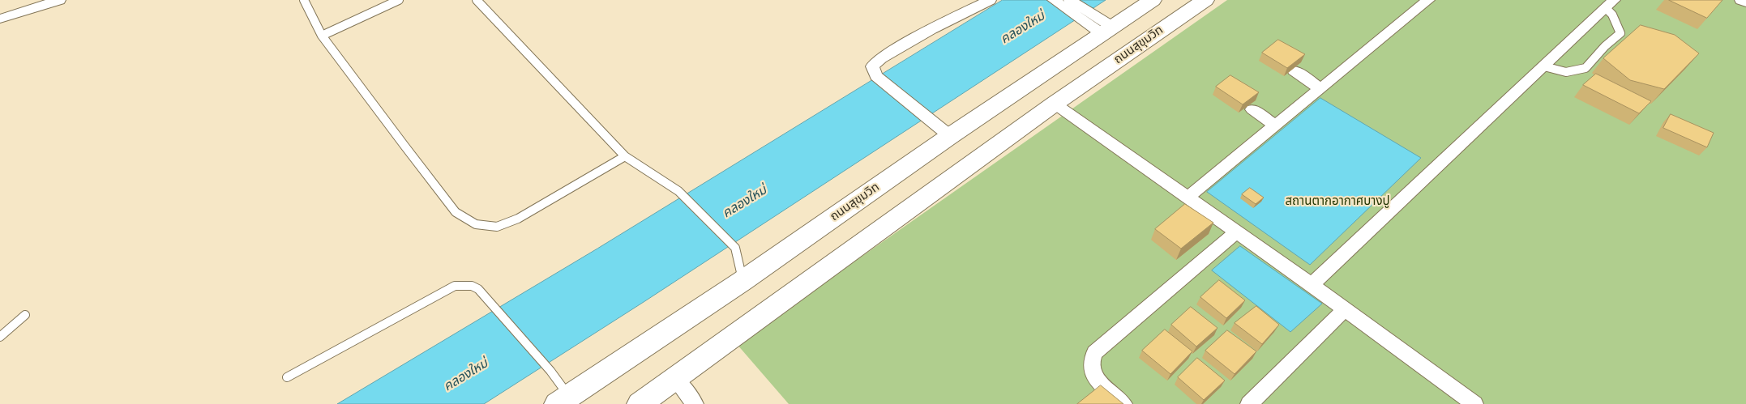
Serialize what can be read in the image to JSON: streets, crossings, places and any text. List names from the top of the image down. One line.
{"streets":{"highway":["ถนนสุขุมวิท"]},"water":["คลองใหม่"],"parks":["สถานตากอากาศบางปู"]}
